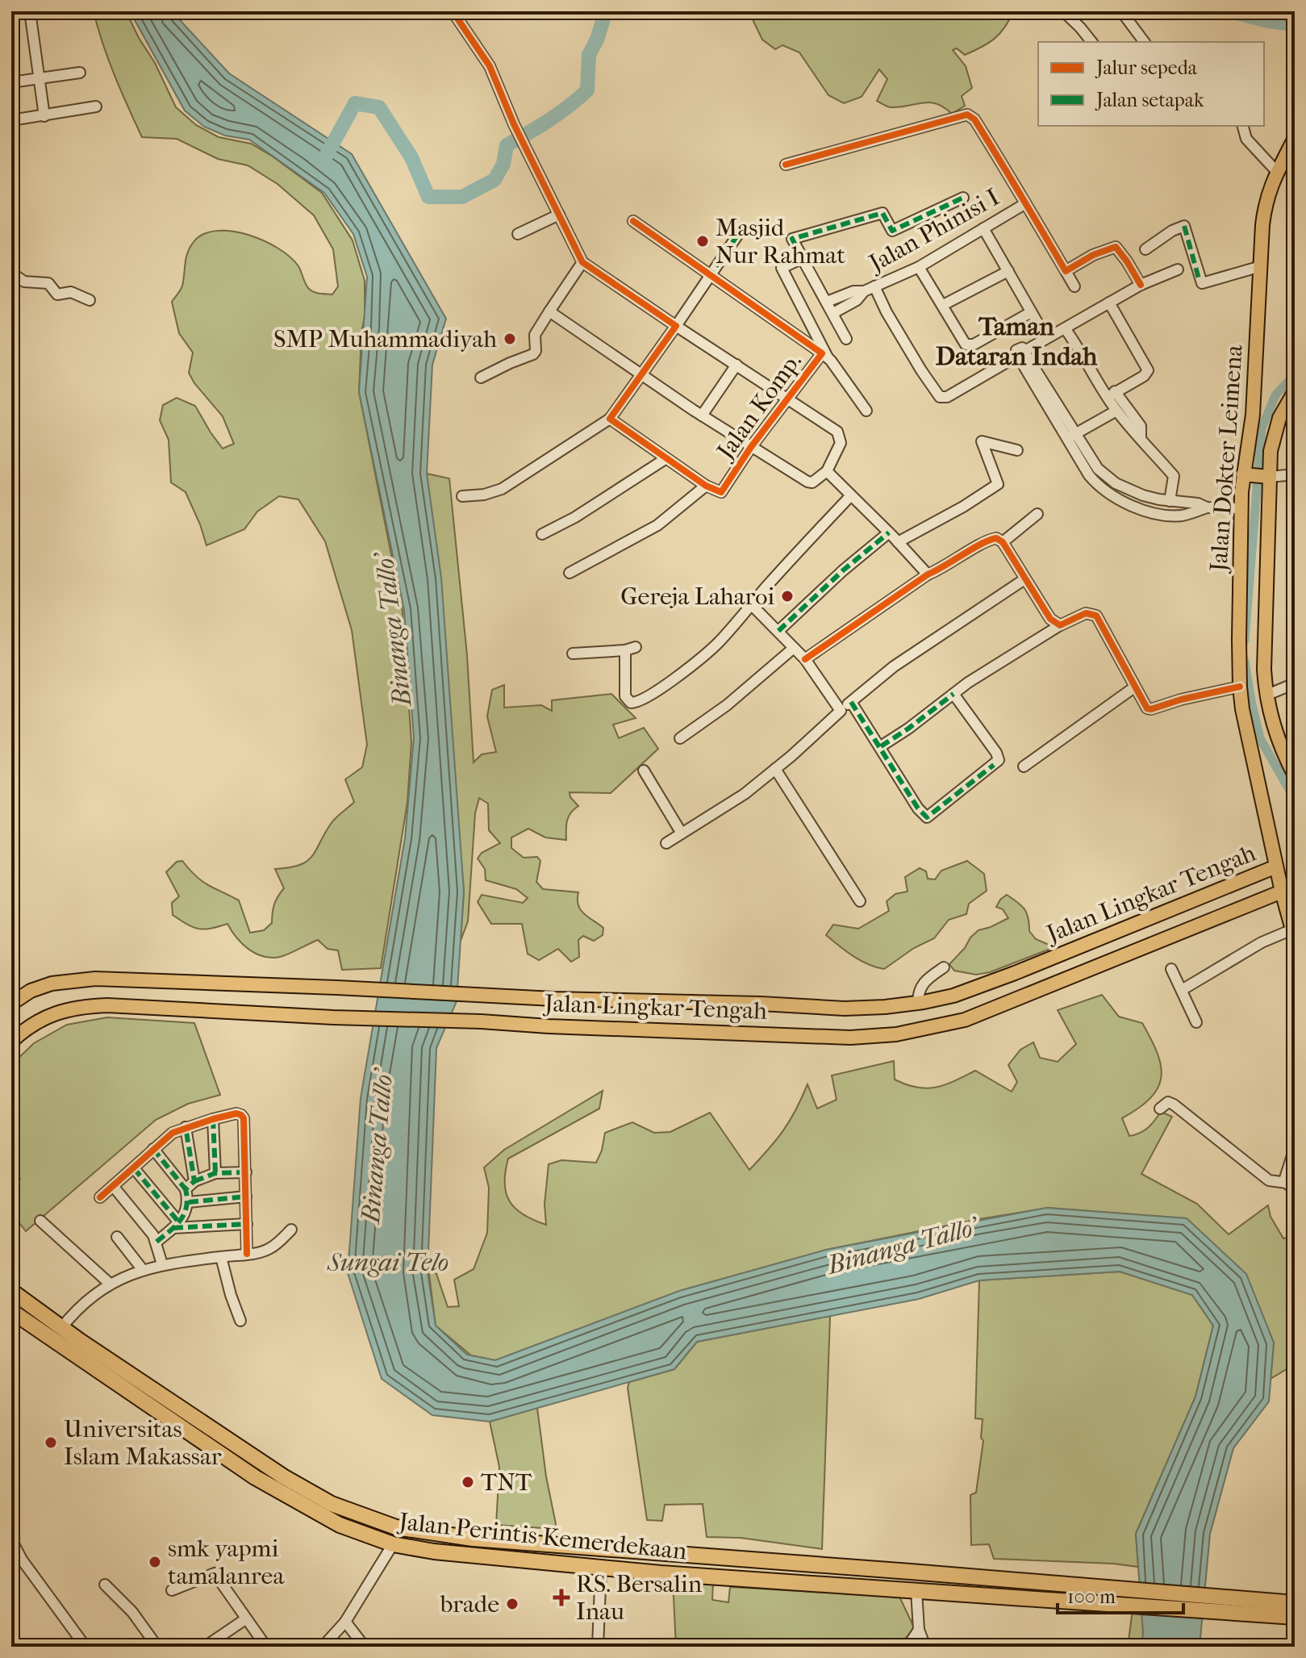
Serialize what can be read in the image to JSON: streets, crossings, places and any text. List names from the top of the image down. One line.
{"streets":{"highway":["Jalan Perintis Kemerdekaan"],"main road":["Jalan Dokter Leimena","Jalan Lingkar Tengah"],"street":["Jalan Phinisi I","Jalan Komp."]},"crossings":[["Jalan Dokter Leimena","Jalan Lingkar Tengah"]],"districts":["Taman Dataran Indah"],"water":["Binanga Tallo'","Sungai Telo"],"places":{"other":["Masjid Nur Rahmat","SMP Muhammadiyah","Gereja Laharoi","Universitas Islam Makassar","TNT","smk yapmi tamalanrea","brade"],"health":["RS. Bersalin Inau"]},"legend":["Jalur sepeda","Jalan setapak"],"scale_bar":"100 m"}
